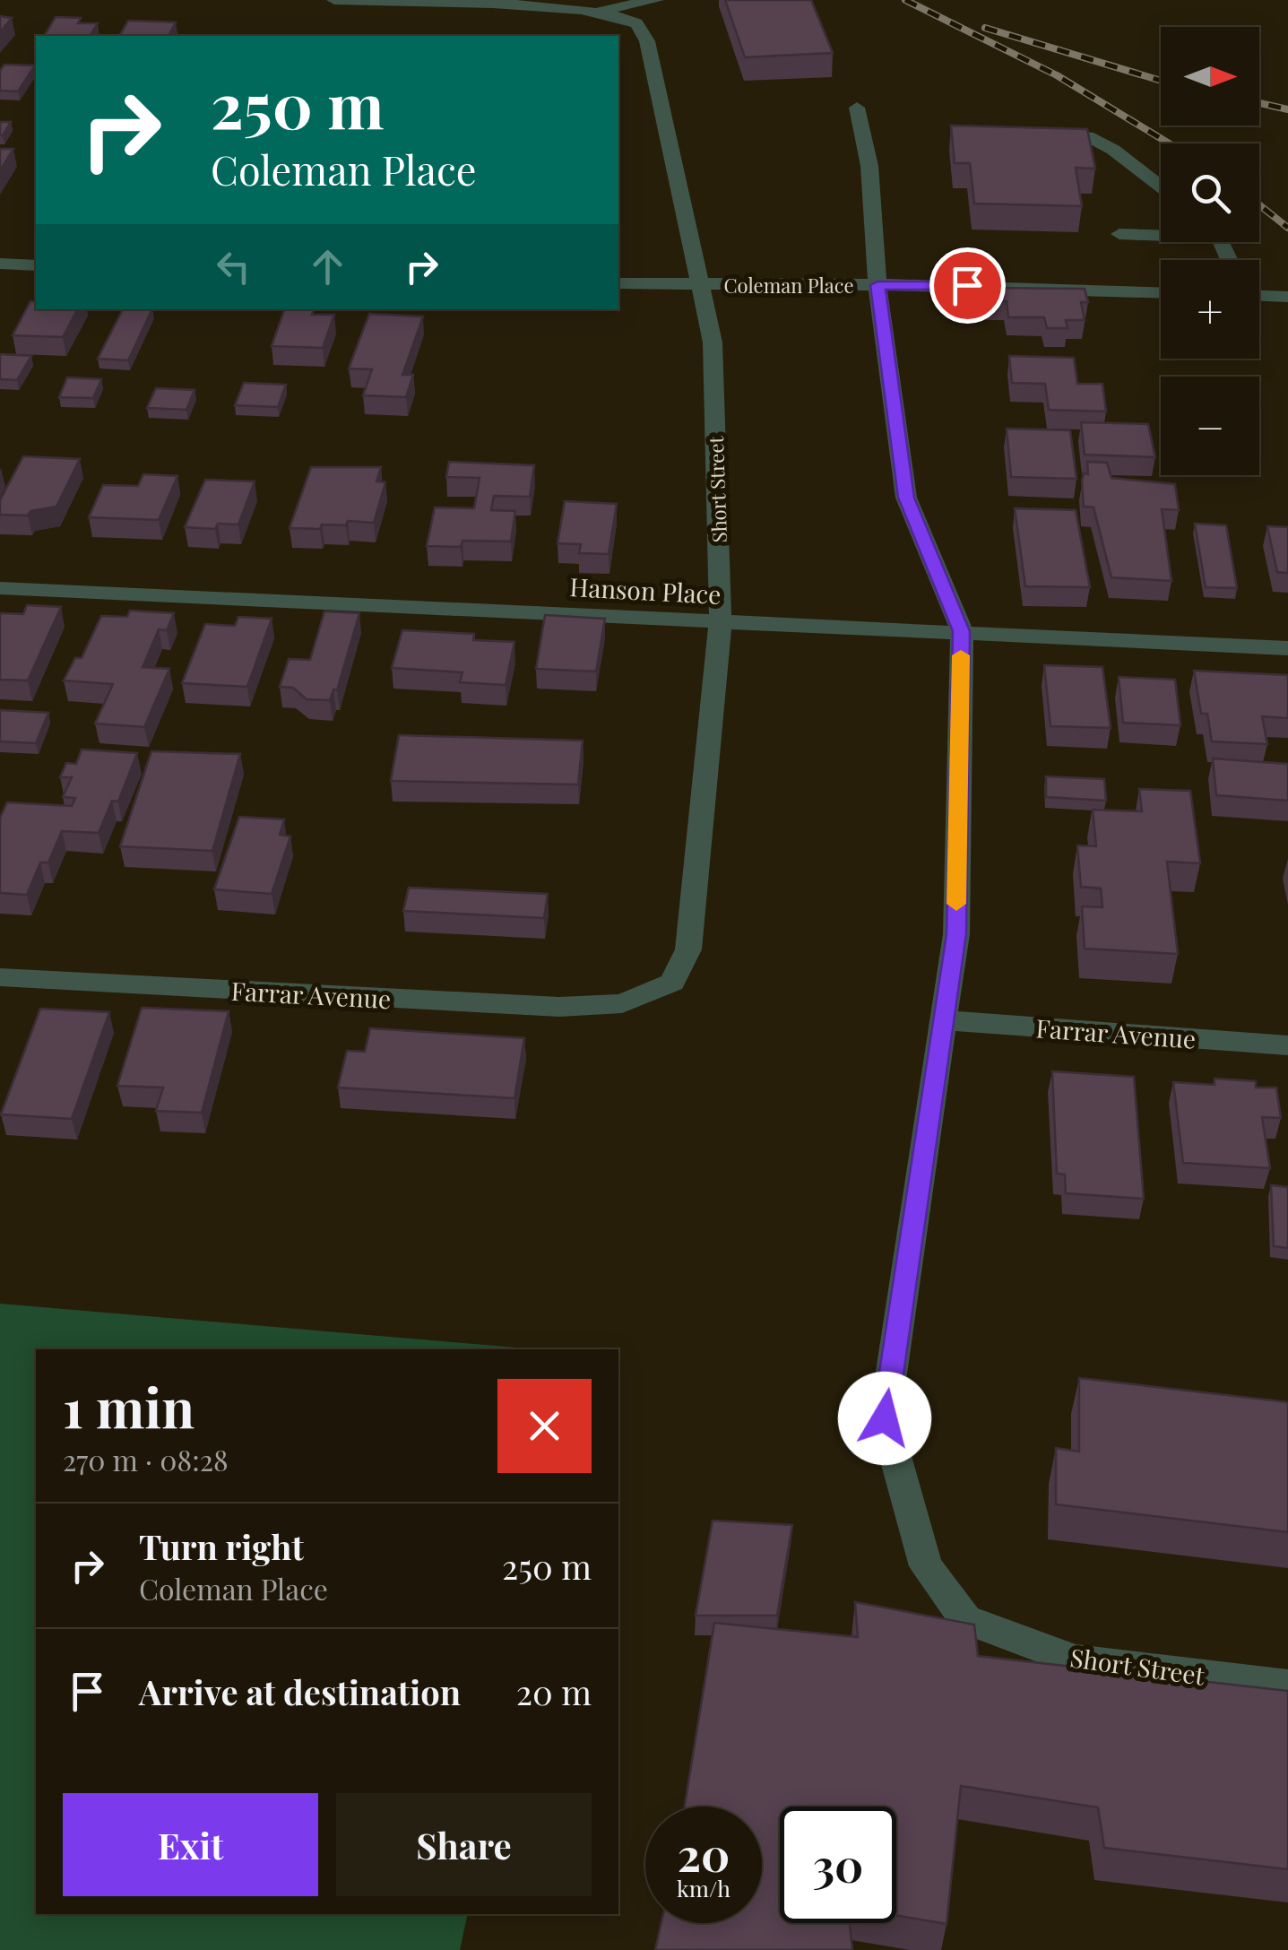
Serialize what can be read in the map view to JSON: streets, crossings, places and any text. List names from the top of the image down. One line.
{"streets":{"street":["Coleman Place","Short Street","Hanson Place","Farrar Avenue"]},"crossings":[["Coleman Place","Short Street"],["Short Street","Hanson Place"],["Short Street","Farrar Avenue"]],"north":"right","page":{"map_buttons":["+","−"],"turn":["250 m","Coleman Place"],"heading":["1 min","270 m · 08:28"],"list":[{"name":"Turn right","note":"Coleman Place","value":"250 m"},{"name":"Arrive at destination","value":"20 m"}],"buttons":["Exit","Share"],"speed":"20 km/h","limit":"30"}}
